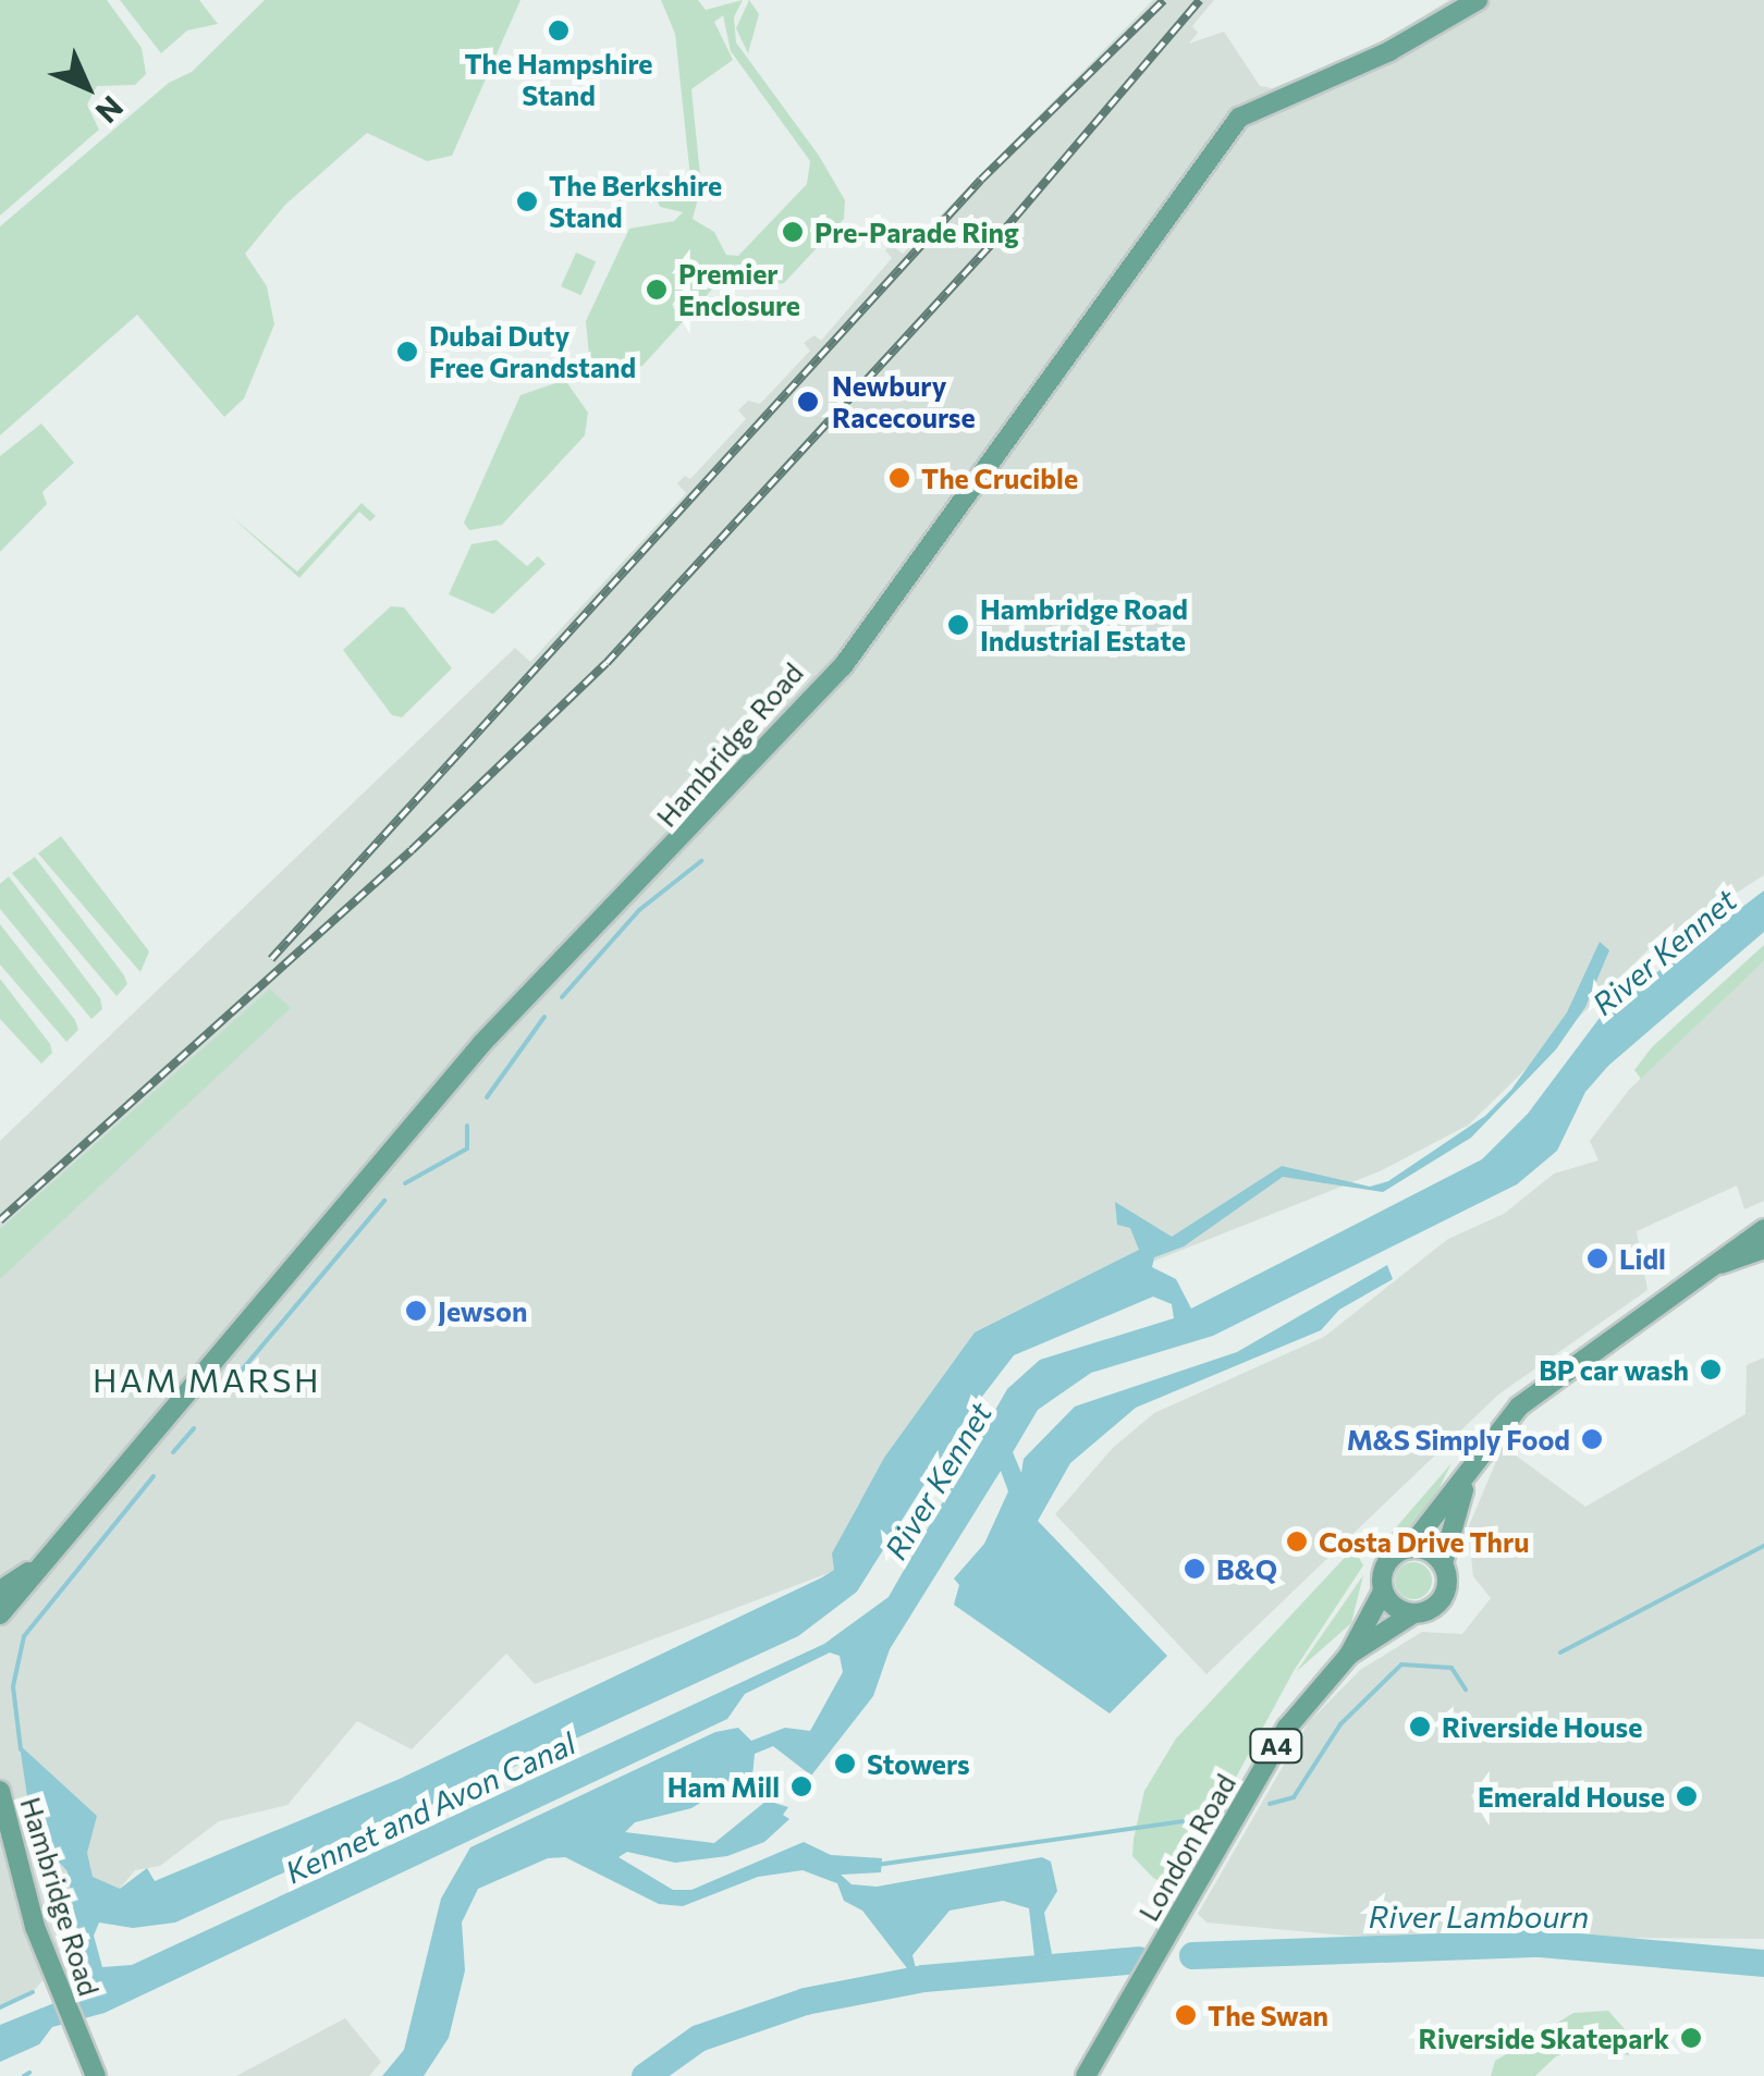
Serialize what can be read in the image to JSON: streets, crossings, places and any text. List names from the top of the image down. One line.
{"streets":{"main road":["Hambridge Road","A4","London Road"]},"crossings":[["A4","London Road"]],"districts":["HAM MARSH"],"water":["River Kennet","Kennet and Avon Canal","River Lambourn"],"places":["The Hampshire Stand","The Berkshire Stand","Pre-Parade Ring","Premier Enclosure","Dubai Duty Free Grandstand","Newbury Racecourse","The Crucible","Hambridge Road Industrial Estate","Lidl","Jewson","BP car wash","M&S Simply Food","Costa Drive Thru","B&Q","Riverside House","Stowers","Ham Mill","Emerald House","The Swan","Riverside Skatepark"],"north":"bottom right"}
